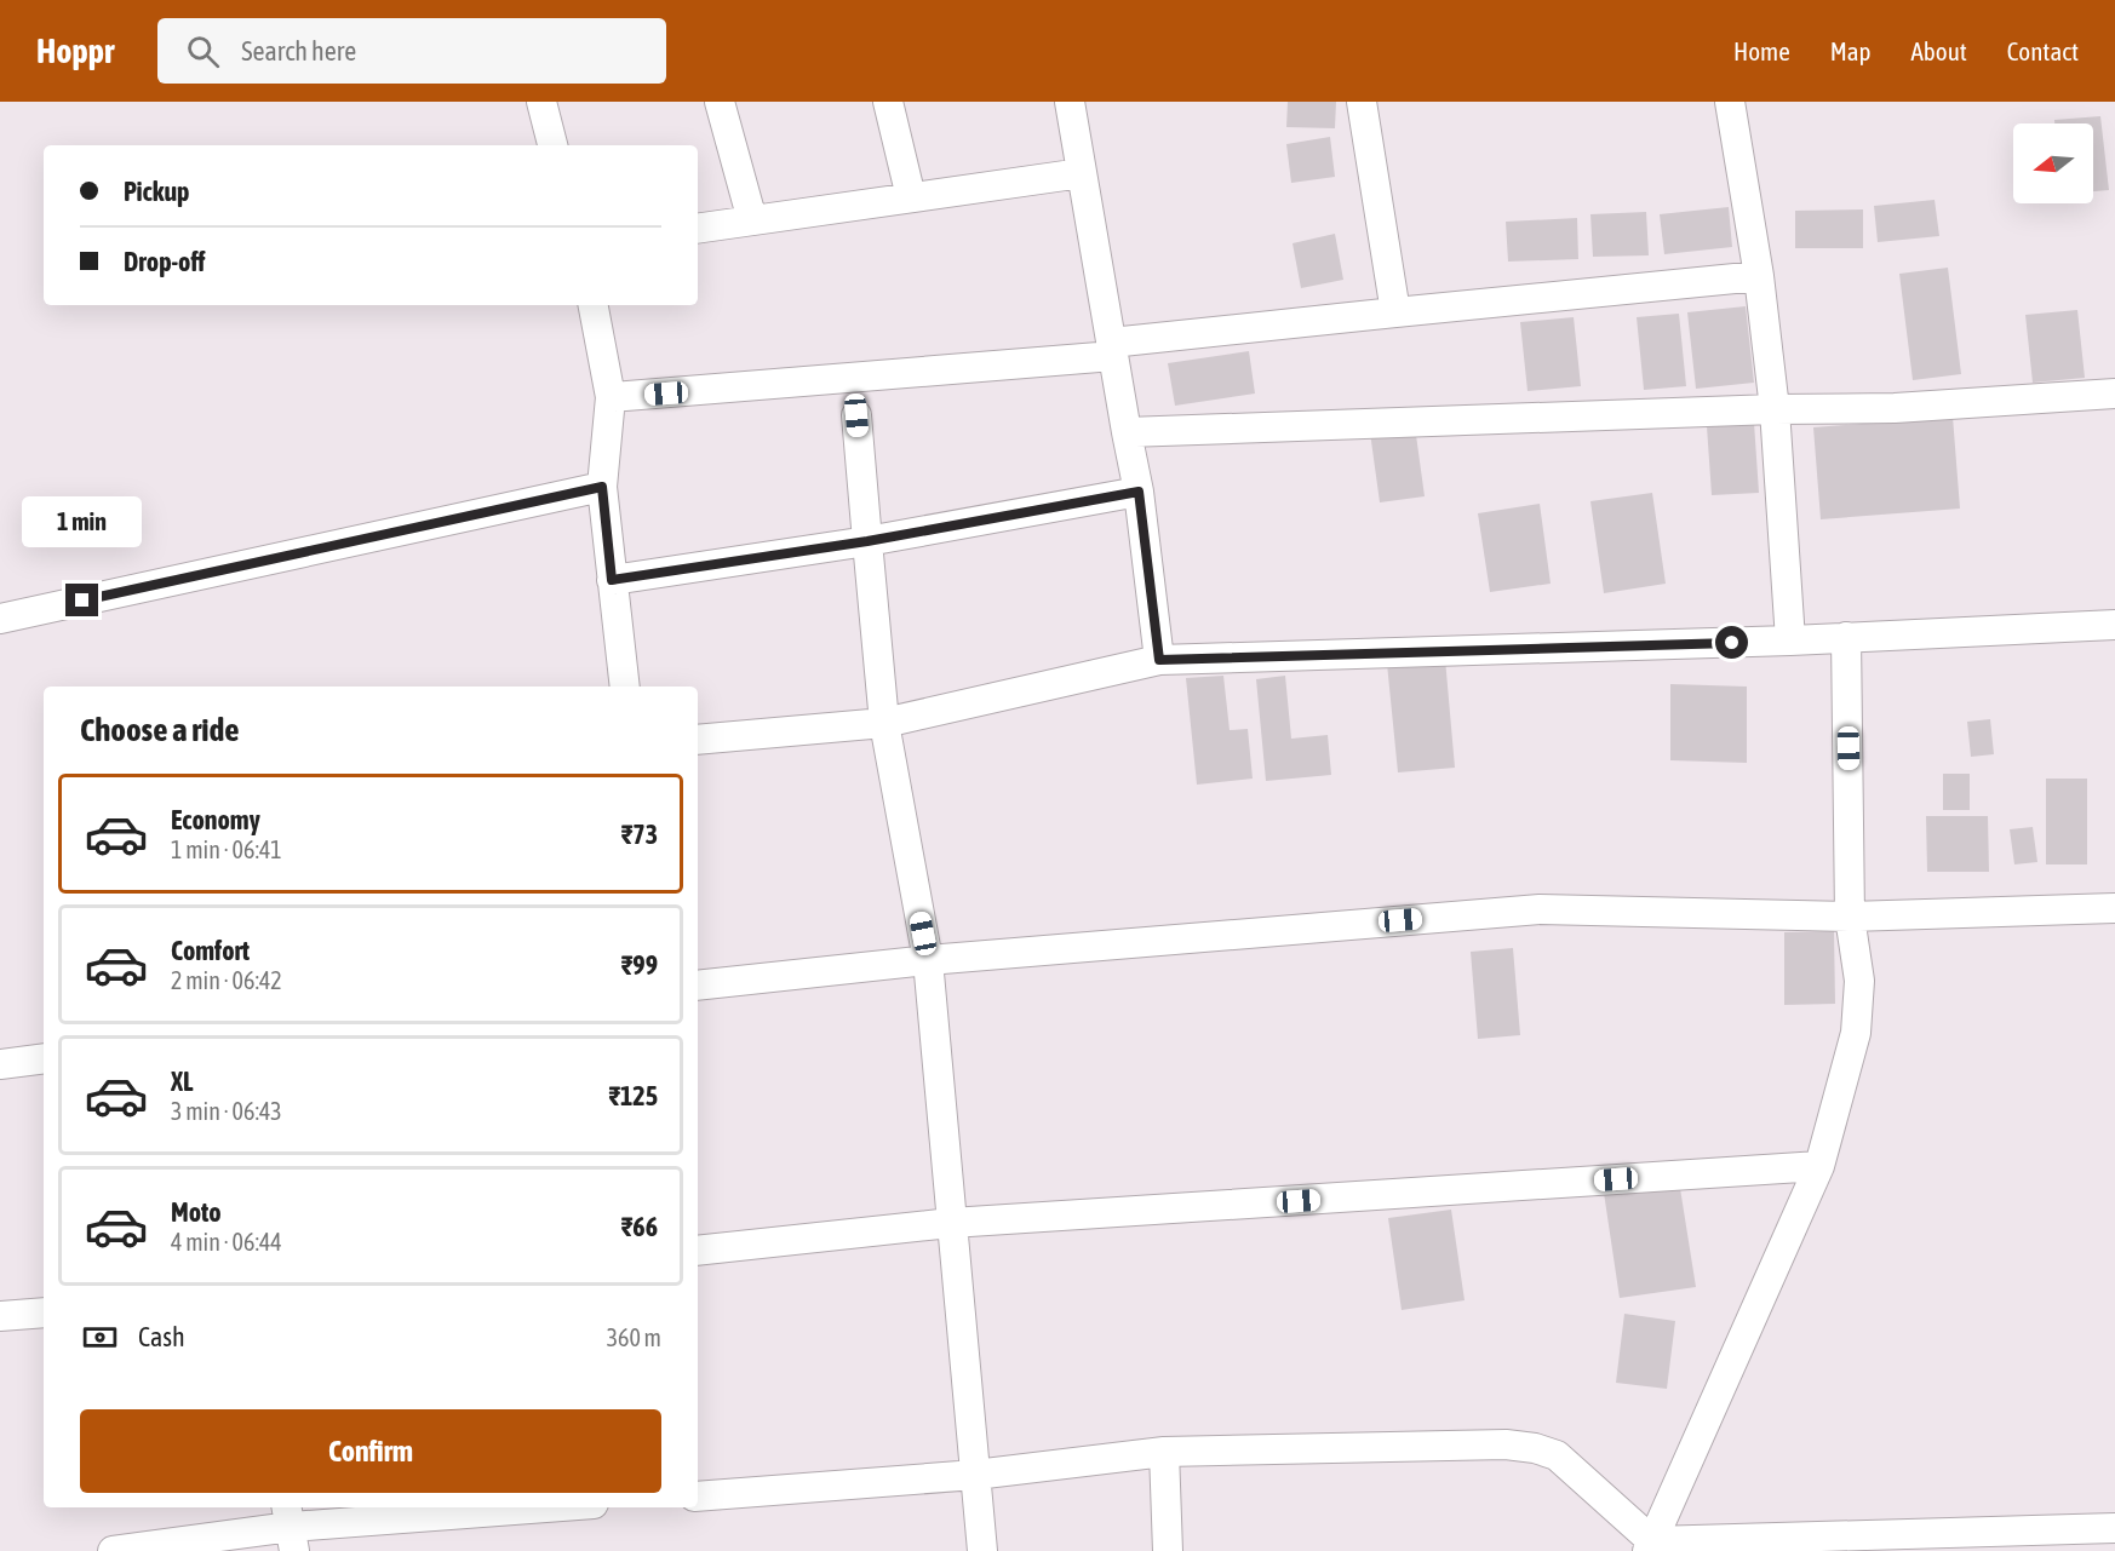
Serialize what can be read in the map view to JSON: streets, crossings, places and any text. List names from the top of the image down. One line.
{"north":"left","page":{"header":"Hoppr","search":"Search here","nav":["Home","Map","About","Contact"],"banner":["Pickup","Drop-off"],"bubble":"1 min","heading":"Choose a ride","list":[{"name":"Economy","note":"1 min · 06:41","value":"₹73"},{"name":"Comfort","note":"2 min · 06:42","value":"₹99"},{"name":"XL","note":"3 min · 06:43","value":"₹125"},{"name":"Moto","note":"4 min · 06:44","value":"₹66"}],"pay":["Cash","360 m"],"buttons":"Confirm"}}
